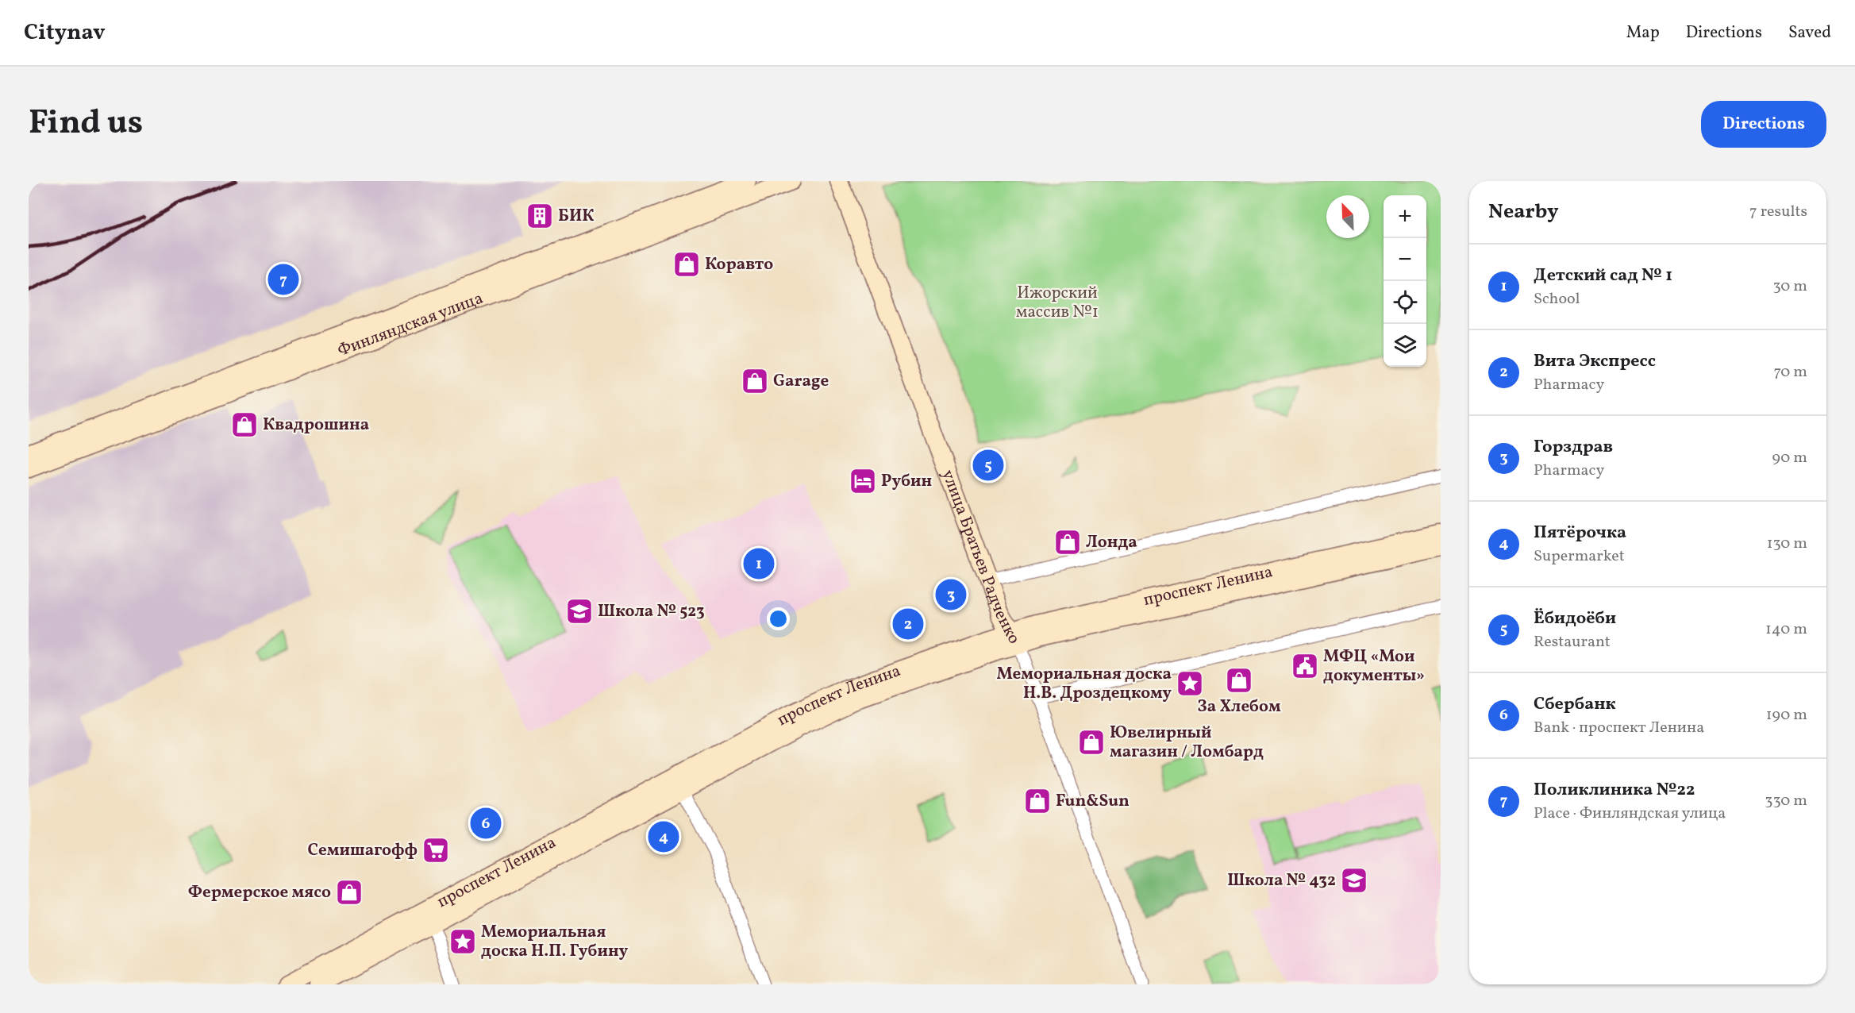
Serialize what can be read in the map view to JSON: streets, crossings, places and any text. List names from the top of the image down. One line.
{"streets":{"street":["Финляндская улица","улица Братьев Радченко","проспект Ленина"]},"crossings":[["улица Братьев Радченко","проспект Ленина"]],"parks":["Ижорский массив №1"],"places":{"building":["БИК"],"shop":["Коравто","Garage","Квадрошина","Лонда","За Хлебом","Ювелирный магазин / Ломбард","Fun&Sun","Фермерское мясо"],"hotel":["Рубин"],"school or university":["Школа № 523","Школа № 432"],"public building":["МФЦ «Мои документы»"],"place":["Мемориальная доска Н.В. Дроздецкому","Мемориальная доска Н.П. Губину"],"supermarket":["Семишагофф"]},"north":"top left","page":{"header":"Citynav","nav":["Map","Directions","Saved"],"title":"Find us","buttons":"Directions","heading":["Nearby","7 results"],"map_buttons":["+","−"],"list":[{"mark":"1","name":"Детский сад № 1","note":"School","value":"30 m"},{"mark":"2","name":"Вита Экспресс","note":"Pharmacy","value":"70 m"},{"mark":"3","name":"Горздрав","note":"Pharmacy","value":"90 m"},{"mark":"4","name":"Пятёрочка","note":"Supermarket","value":"130 m"},{"mark":"5","name":"Ёбидоёби","note":"Restaurant","value":"140 m"},{"mark":"6","name":"Сбербанк","note":"Bank · проспект Ленина","value":"190 m"},{"mark":"7","name":"Поликлиника №22","note":"Place · Финляндская улица","value":"330 m"}],"pins":["7","5","1","3","2","6","4"]}}
